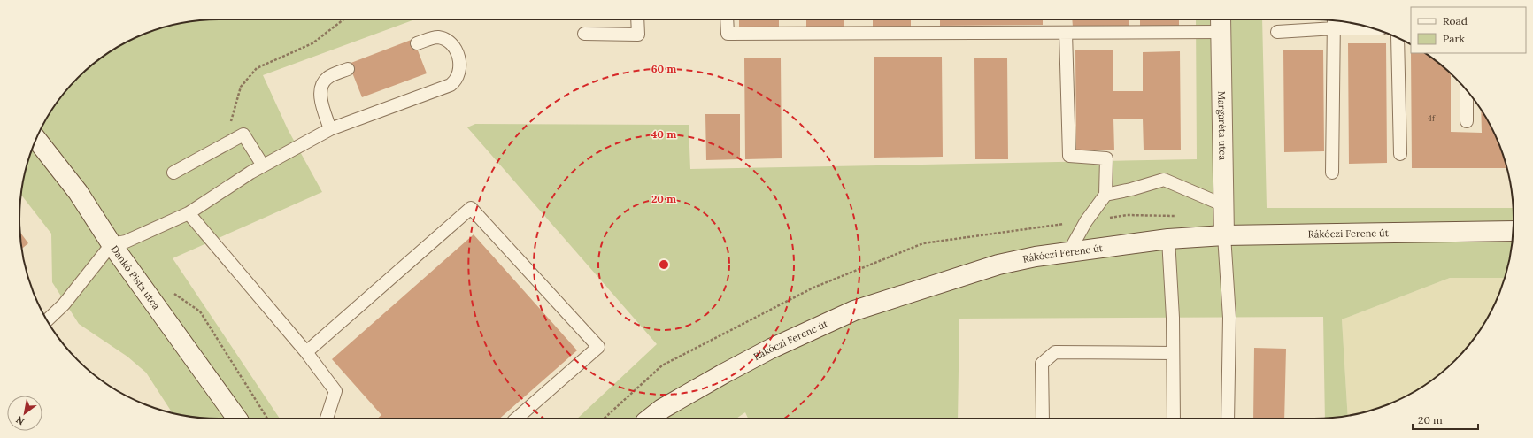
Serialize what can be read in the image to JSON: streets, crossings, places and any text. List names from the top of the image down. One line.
{"streets":{"main road":["Margaréta utca","Rákóczi Ferenc út","Dankó Pista utca"]},"crossings":[["Margaréta utca","Rákóczi Ferenc út"]],"house_numbers":["4f"],"legend":["Road","Park"],"scale_bar":"20 m","north":"bottom left","rings":["60 m","40 m","20 m"]}
